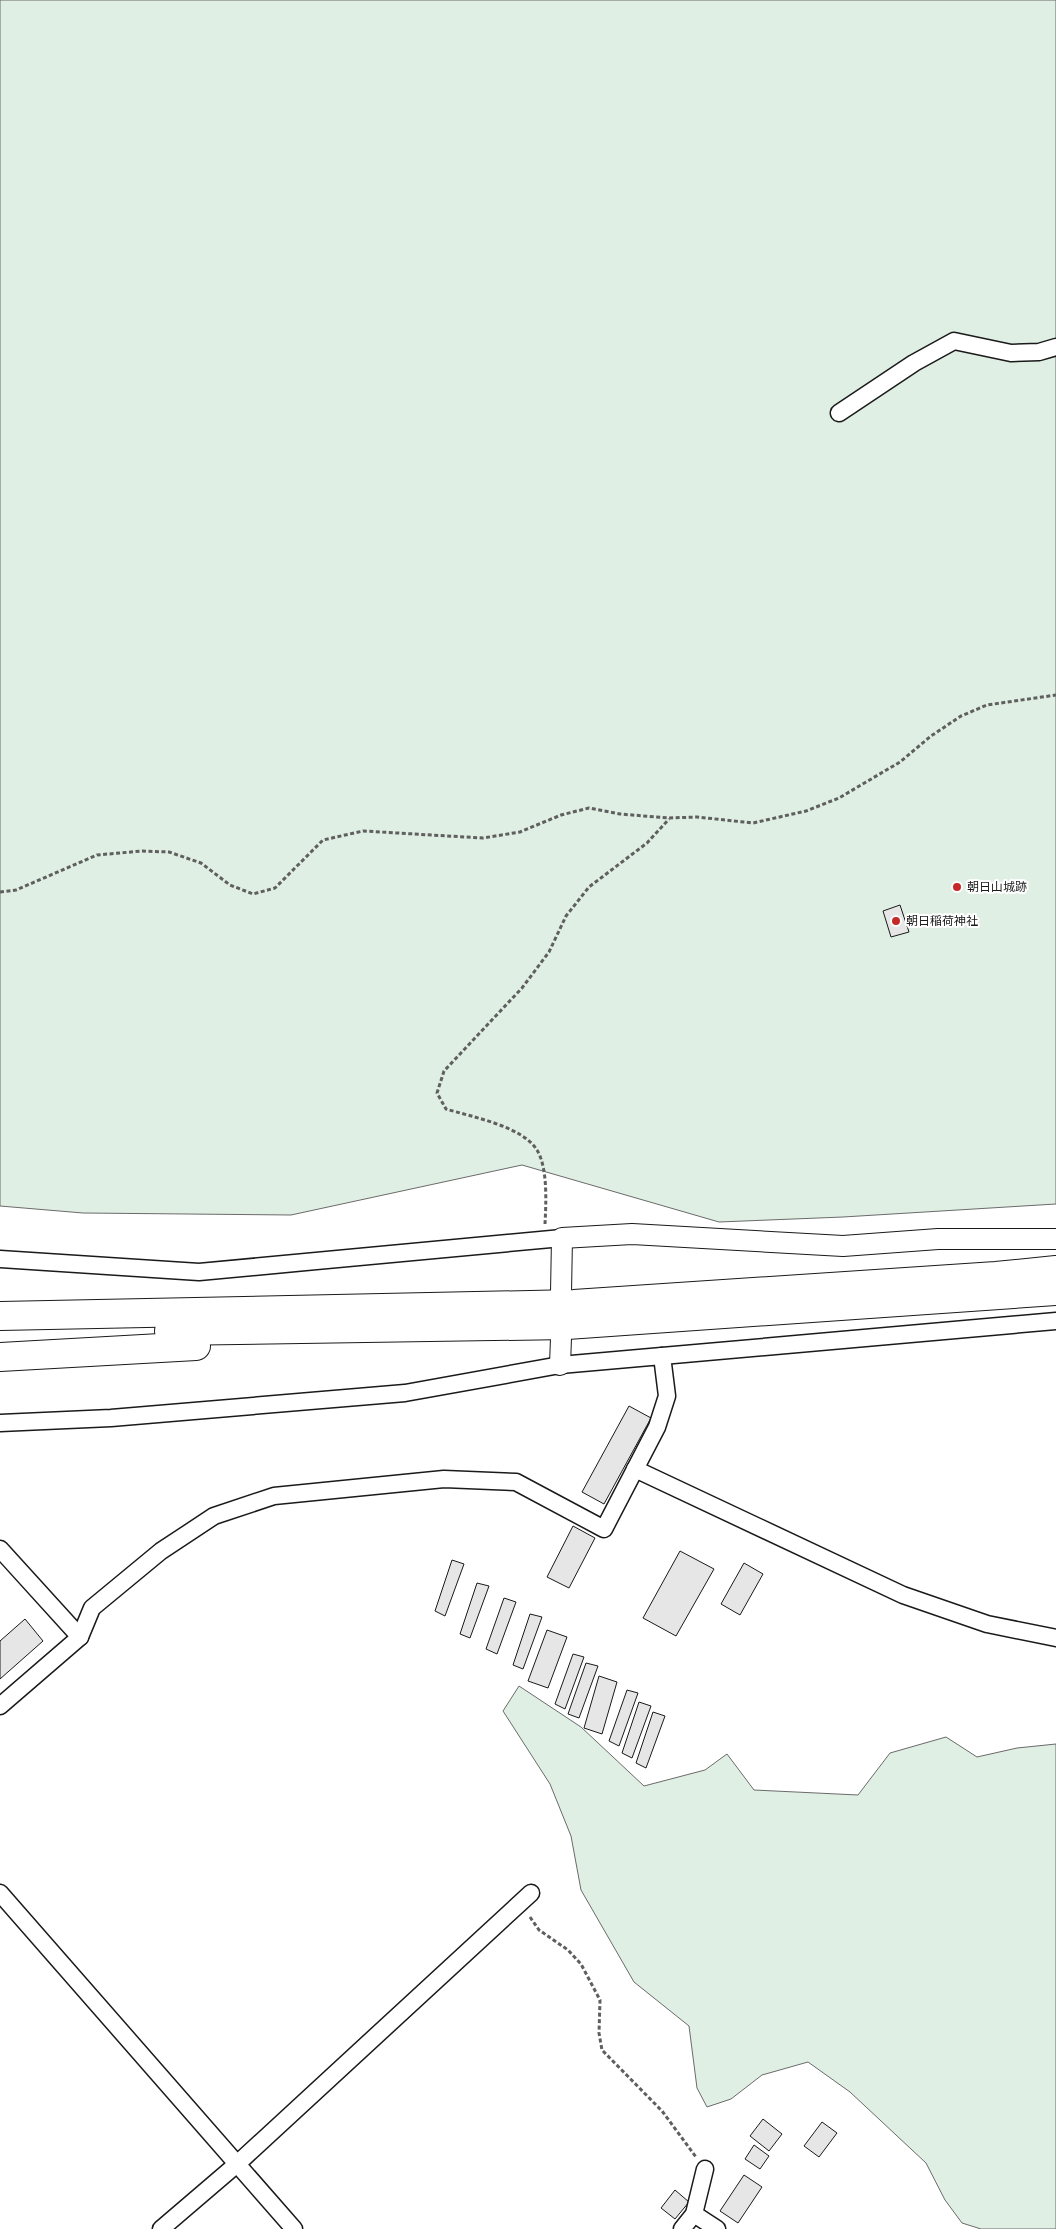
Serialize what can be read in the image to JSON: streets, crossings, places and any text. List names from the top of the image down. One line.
{"places":["朝日山城跡","朝日稲荷神社"]}
